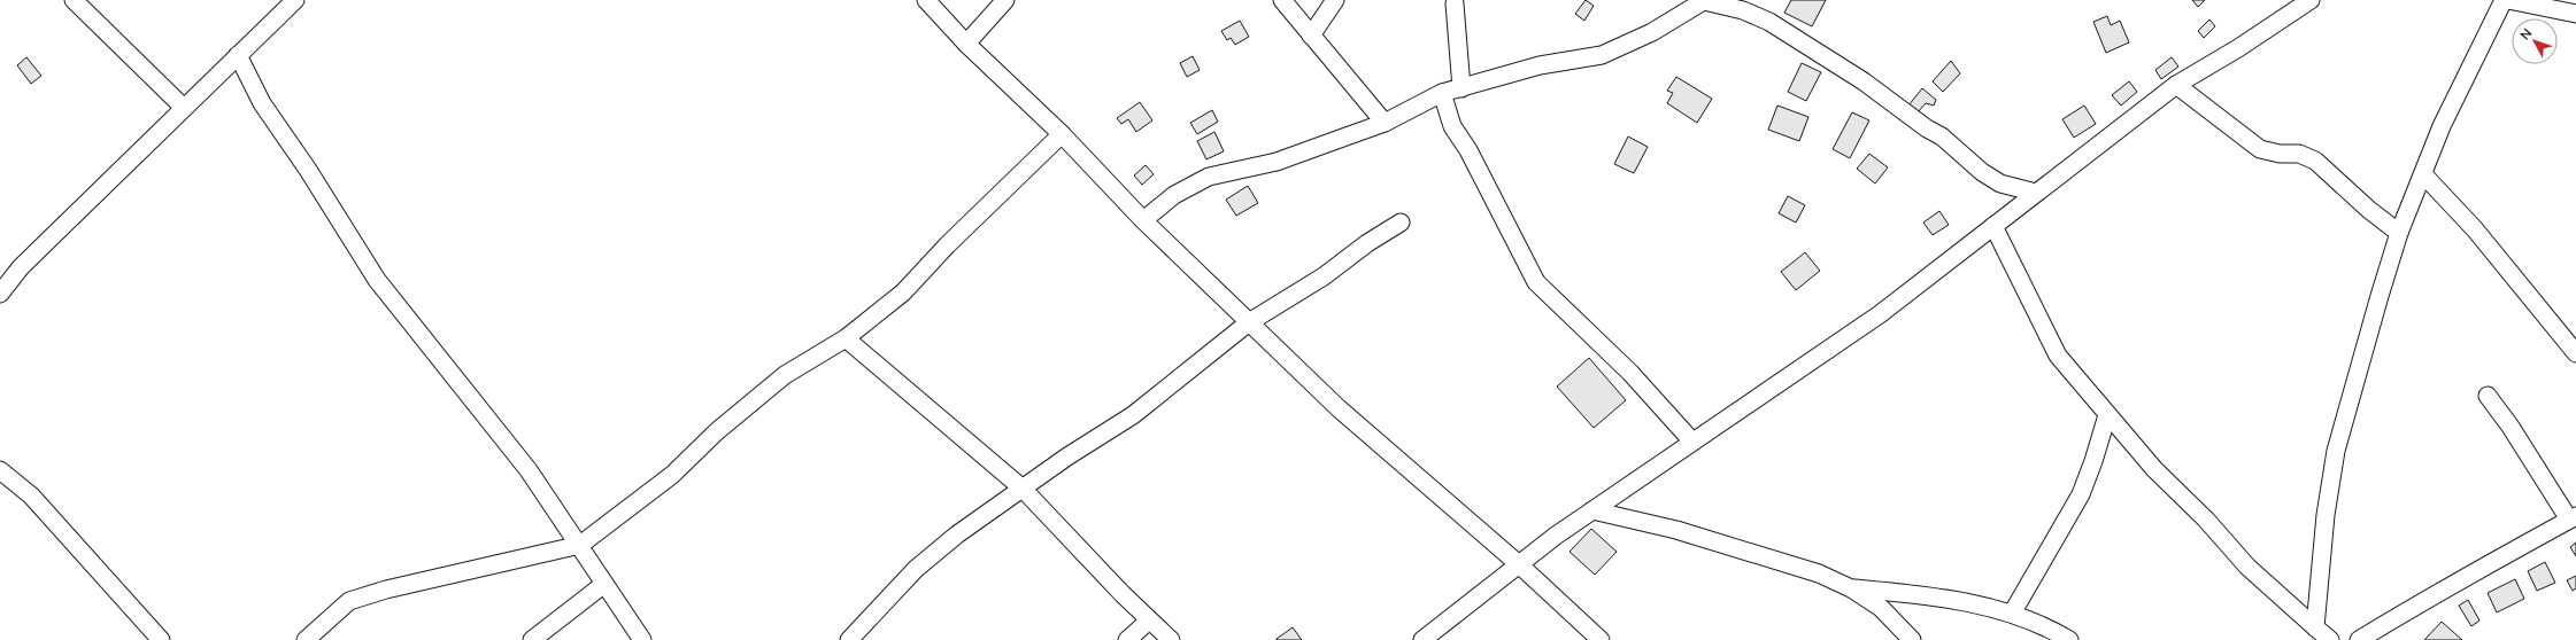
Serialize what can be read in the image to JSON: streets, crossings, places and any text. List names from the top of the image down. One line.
{"north":"top left"}
